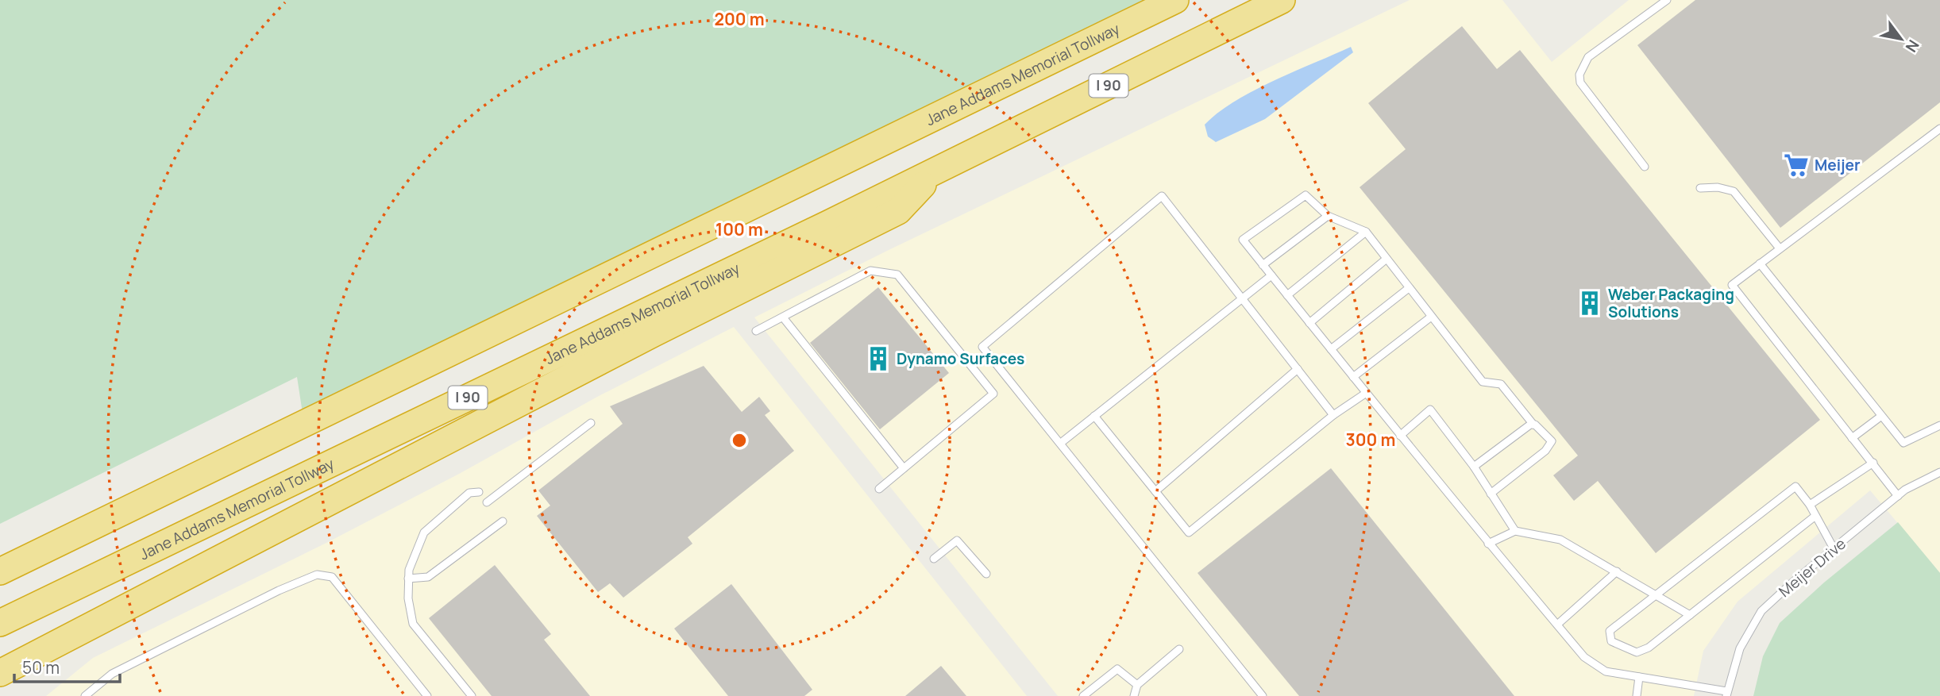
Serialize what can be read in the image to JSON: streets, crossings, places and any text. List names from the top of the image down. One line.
{"streets":{"highway":["Jane Addams Memorial Tollway","I 90"],"lane":["Meijer Drive"]},"places":{"supermarket":["Meijer"],"building":["Weber Packaging Solutions","Dynamo Surfaces"]},"scale_bar":"50 m","north":"bottom right","rings":["200 m","100 m","300 m"]}
